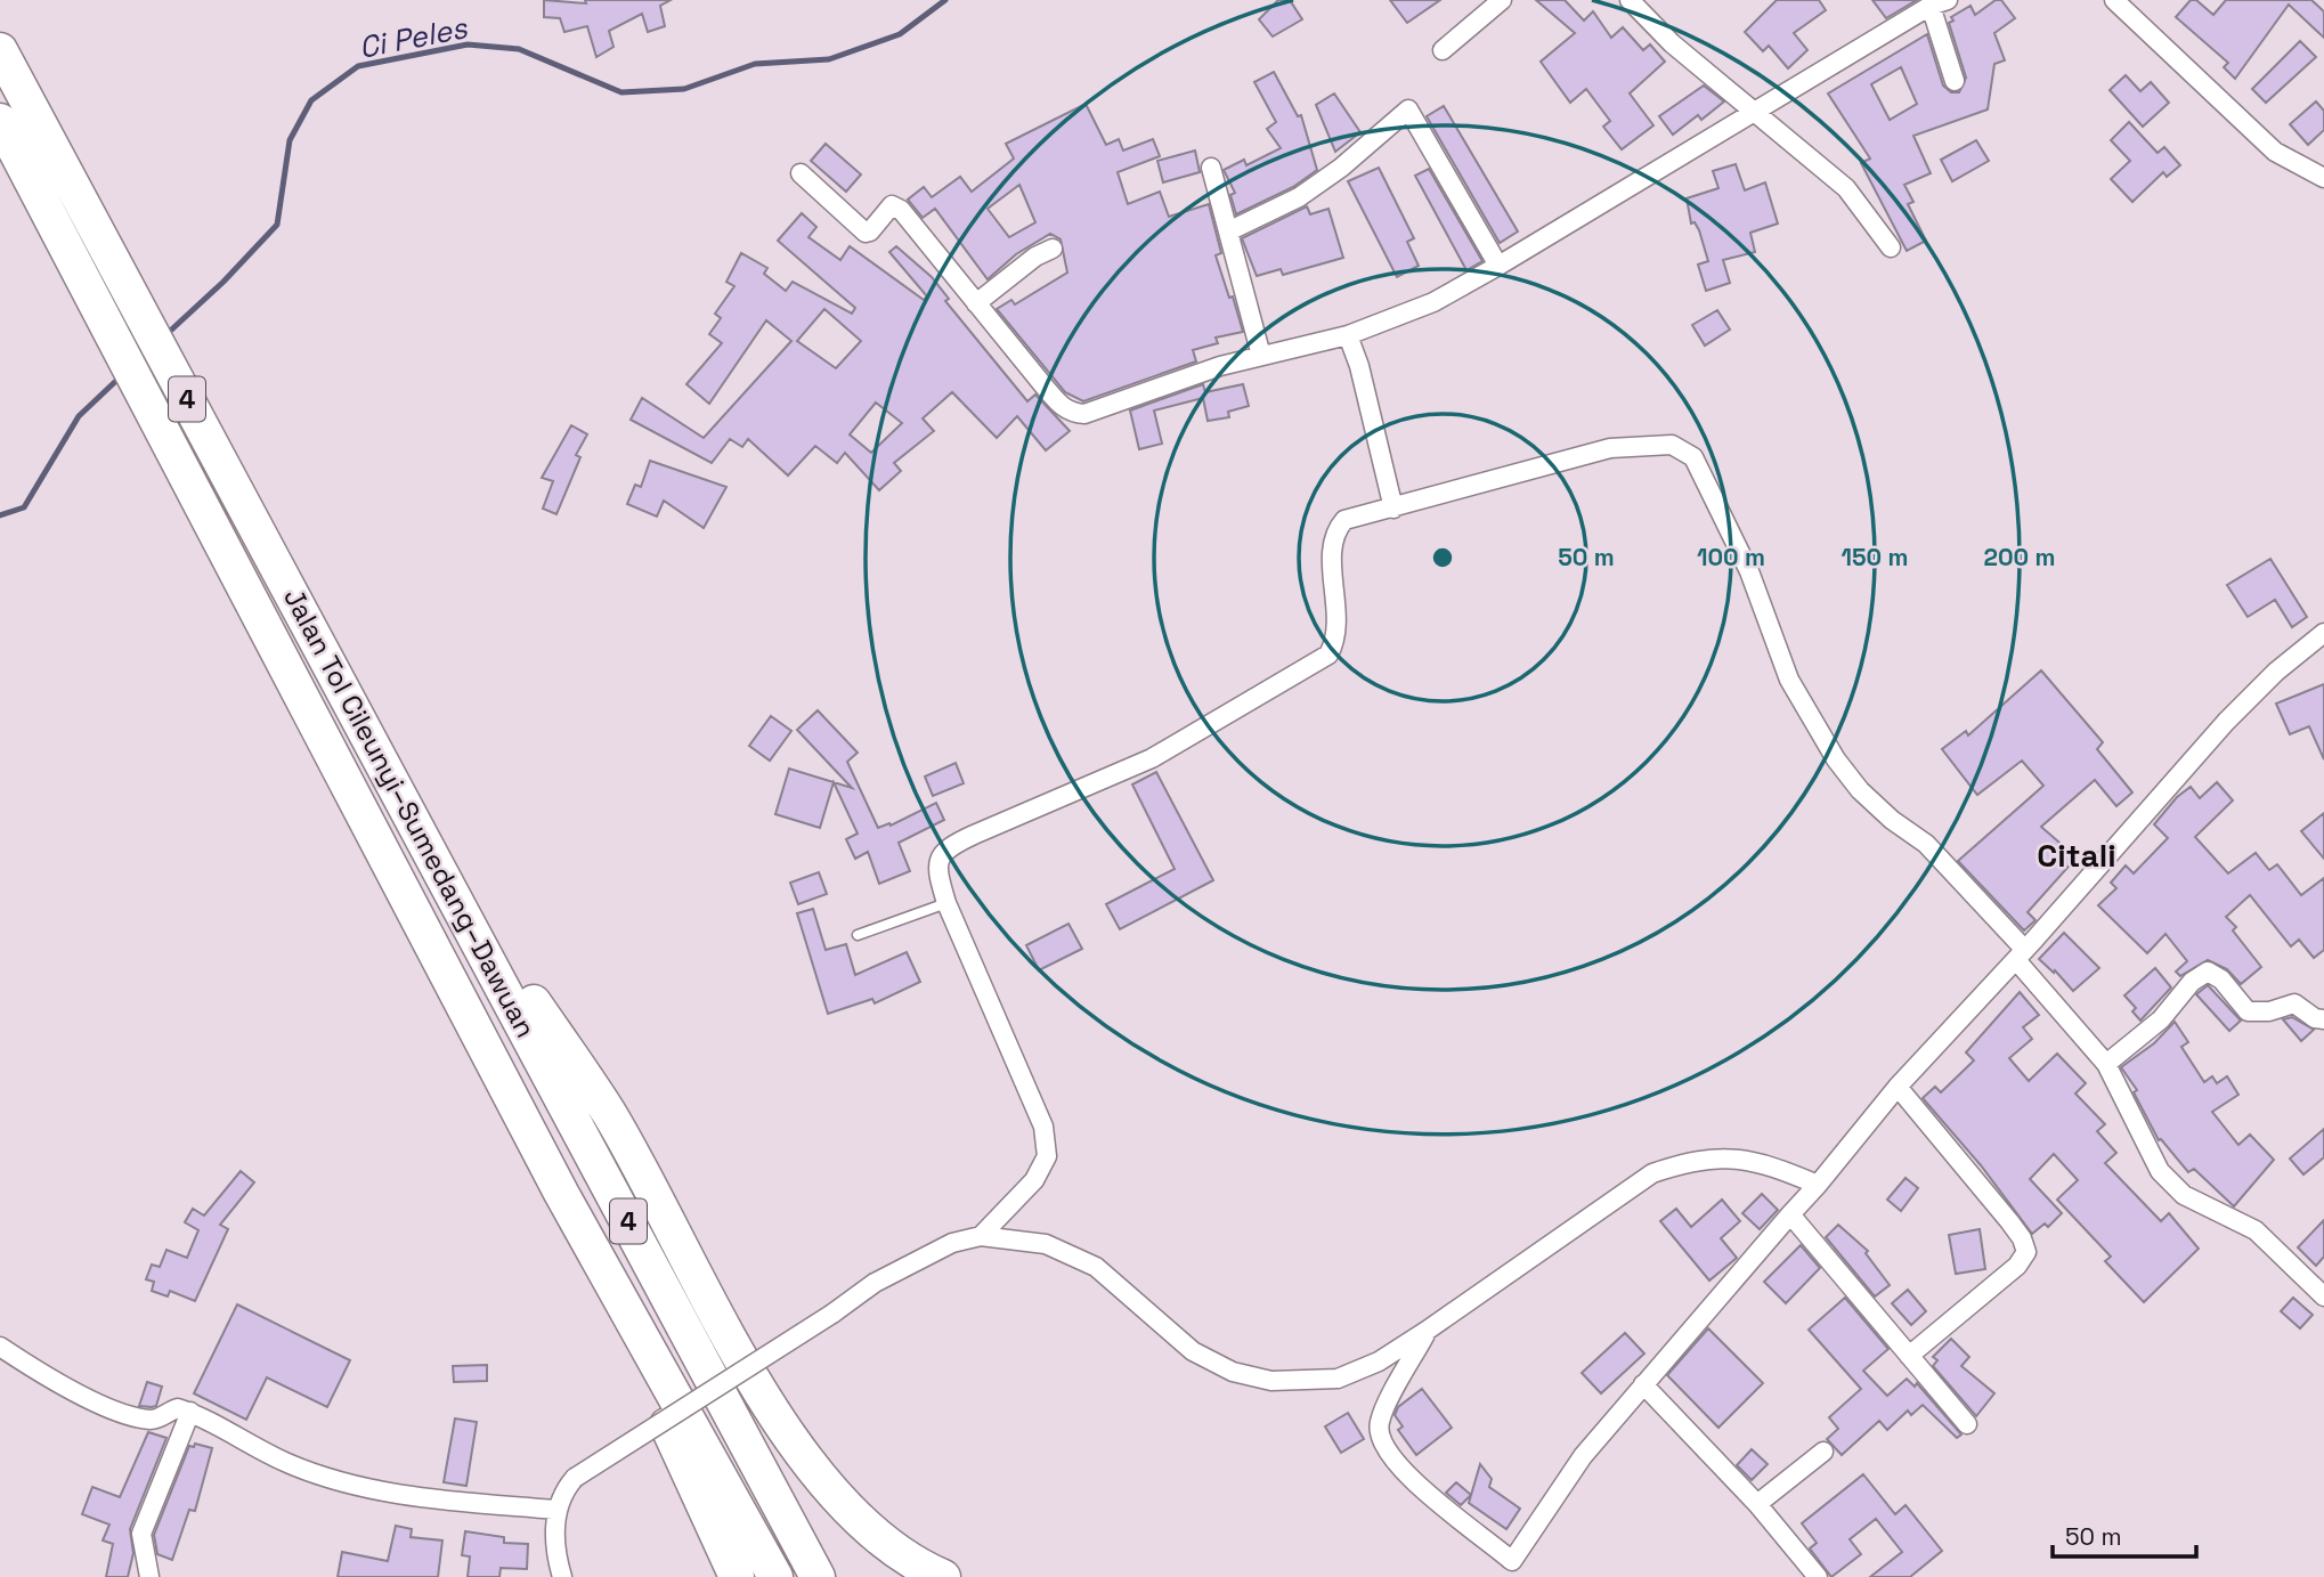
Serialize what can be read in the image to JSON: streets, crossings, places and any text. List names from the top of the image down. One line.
{"streets":{"highway":["4","Jalan Tol Cileunyi–Sumedang–Dawuan"]},"districts":["Citali"],"water":["Ci Peles"],"scale_bar":"50 m","rings":["50 m","100 m","150 m","200 m"]}
